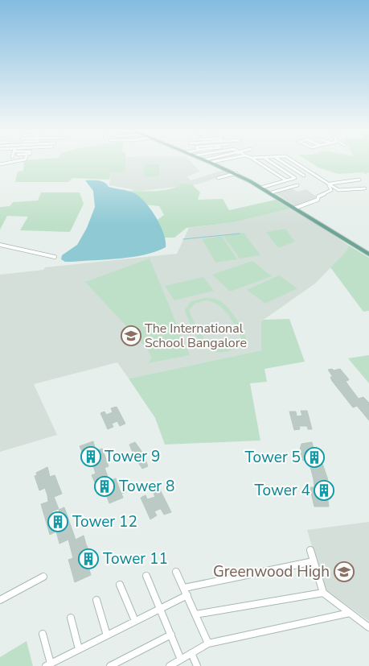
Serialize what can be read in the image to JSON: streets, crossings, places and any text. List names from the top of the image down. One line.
{"places":{"school or university":["The International School Bangalore","Greenwood High"],"building":["Tower 9","Tower 5","Tower 8","Tower 4","Tower 12","Tower 11"]}}
